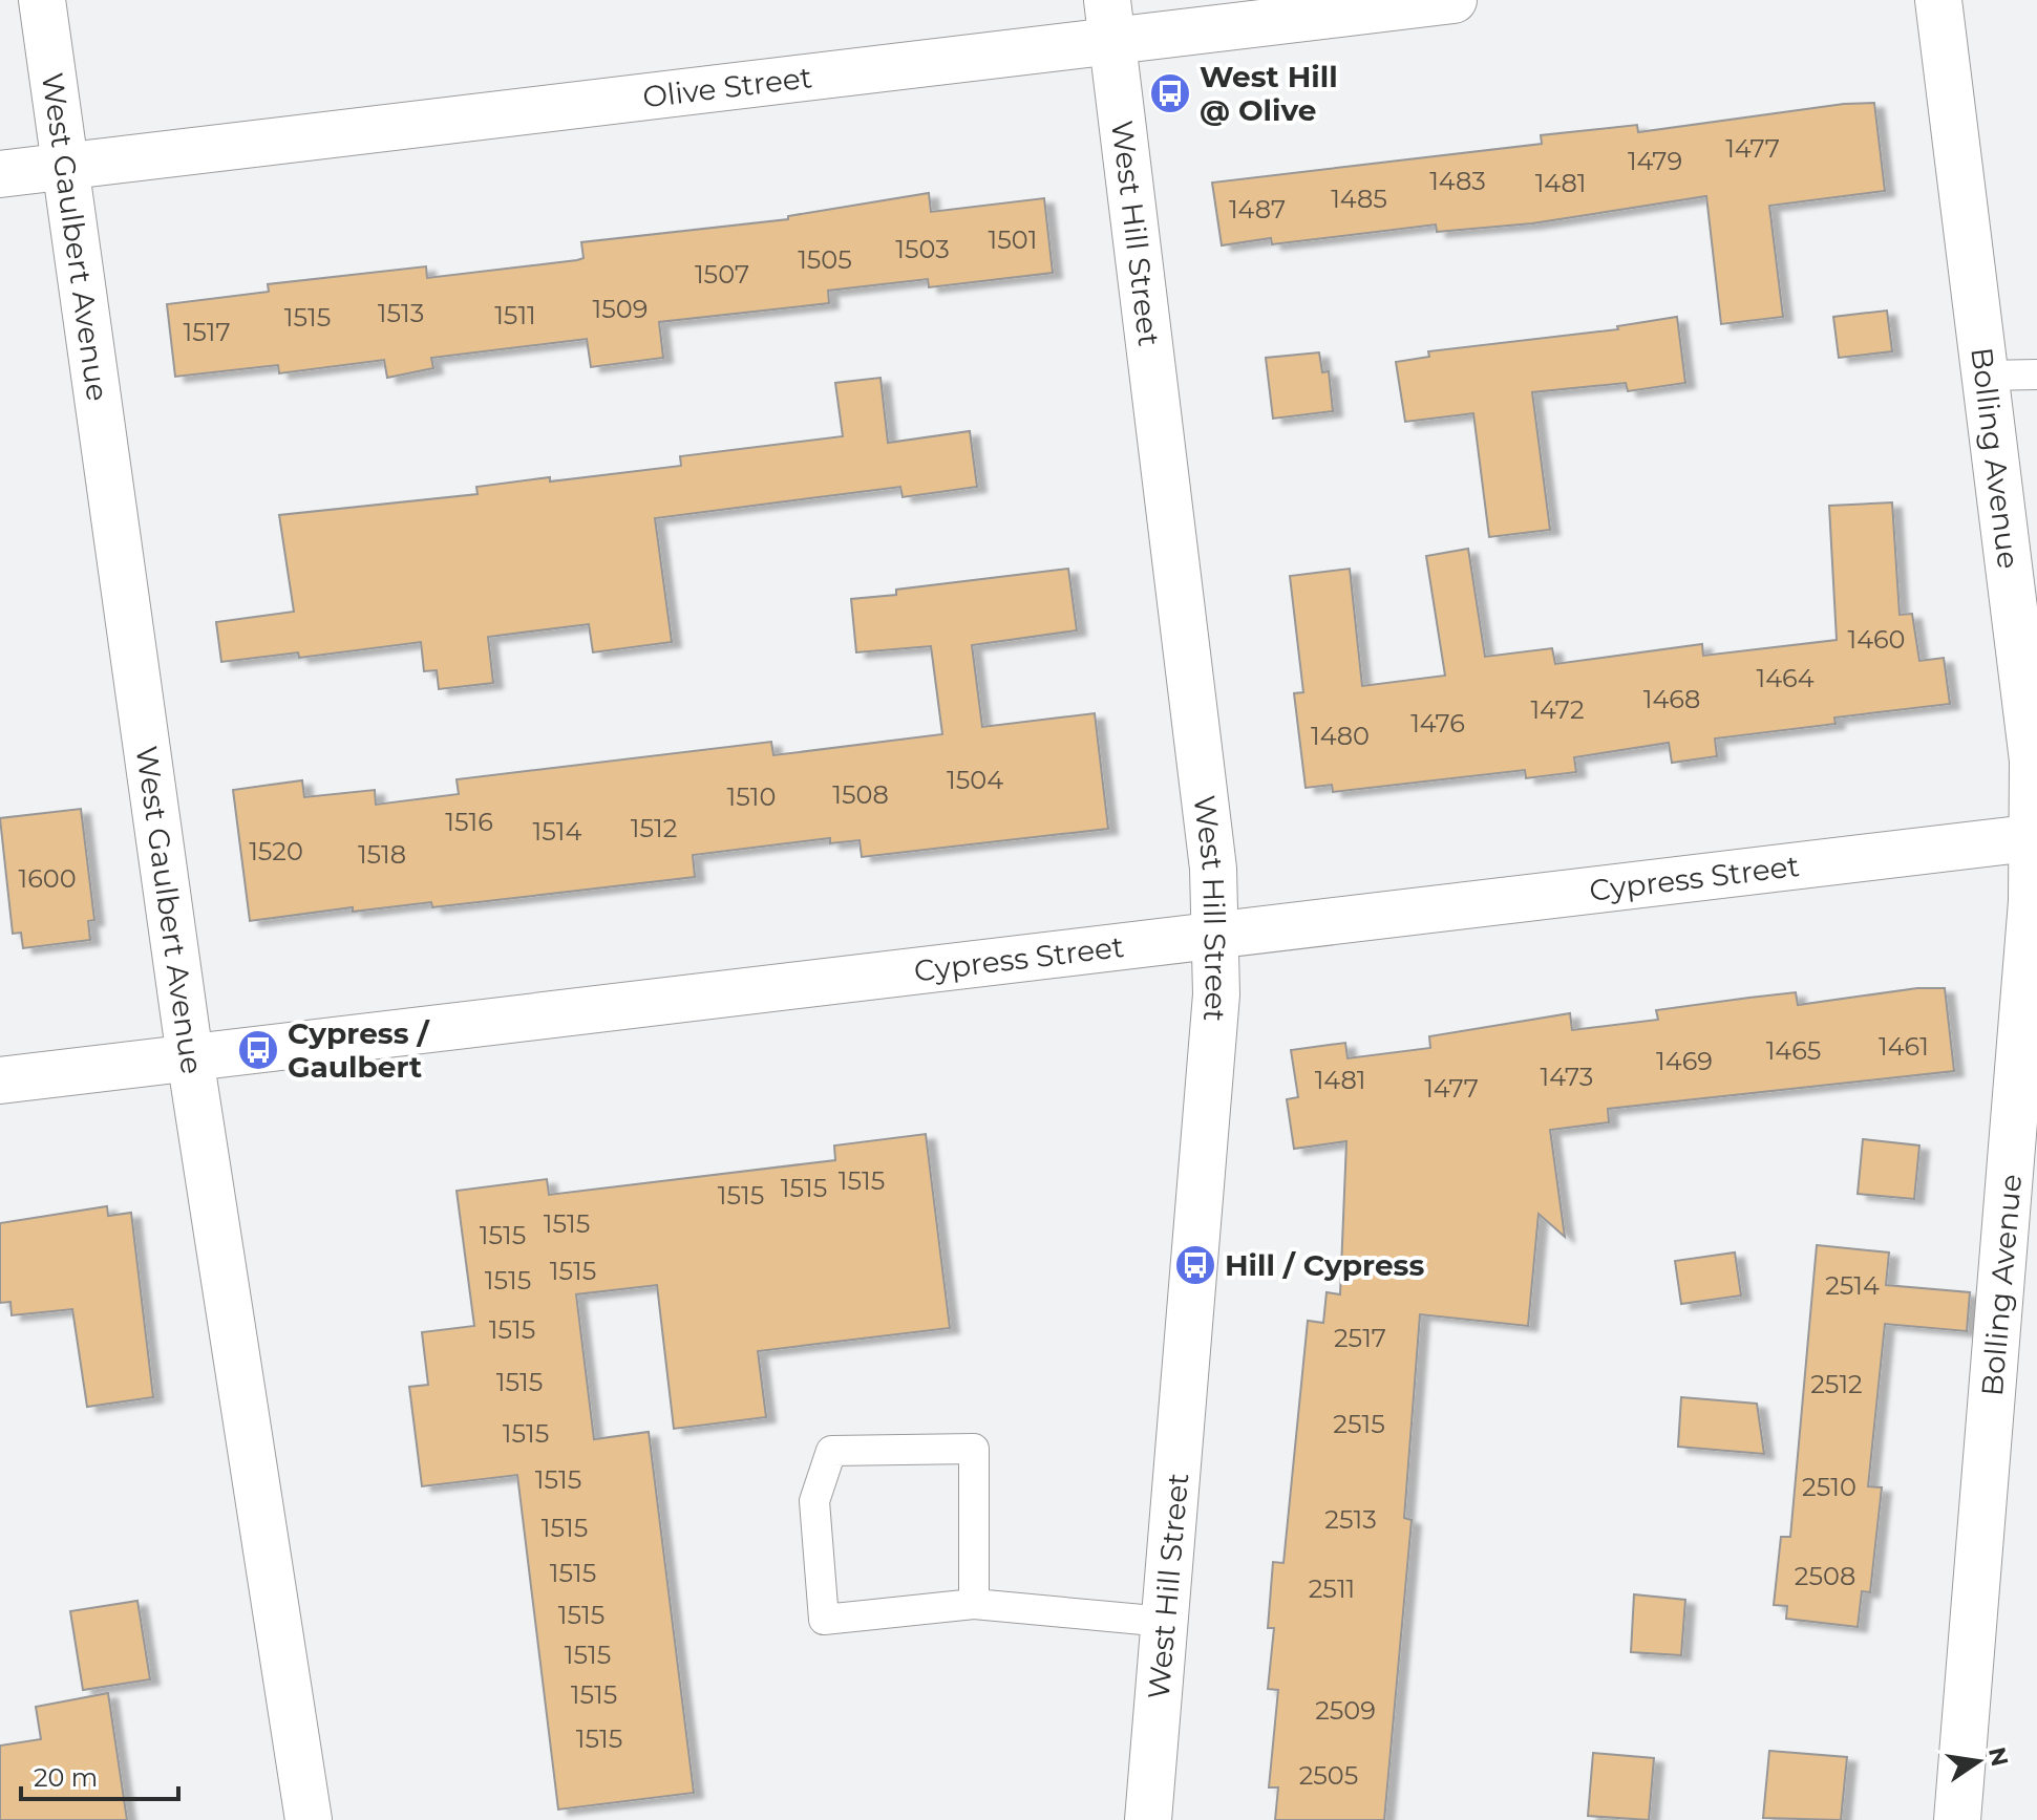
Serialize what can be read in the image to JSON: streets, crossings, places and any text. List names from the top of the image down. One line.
{"streets":{"street":["Olive Street","West Hill Street","West Gaulbert Avenue","Bolling Avenue","Cypress Street"]},"crossings":[["Olive Street","West Hill Street"],["Olive Street","West Gaulbert Avenue"],["West Hill Street","Cypress Street"],["West Gaulbert Avenue","Cypress Street"],["Bolling Avenue","Cypress Street"]],"places":{"bus stop":["West Hill @ Olive","Cypress / Gaulbert","Hill / Cypress"]},"house_numbers":["1477","1479","1483","1481","1485","1487","1501","1503","1505","1507","1509","1513","1511","1515","1517","1460","1464","1468","1472","1476","1480","1504","1508","1510","1516","1512","1514","1520","1518","1600","1461","1465","1469","1473","1481","1477","1515","1515","1515","1515","1515","1515","1515","2514","1515","2517","1515","2512","2515","1515","1515","2510","2513","1515","1515","2508","2511","1515","1515","1515","2509","1515","2505"],"scale_bar":"20 m","north":"right"}
